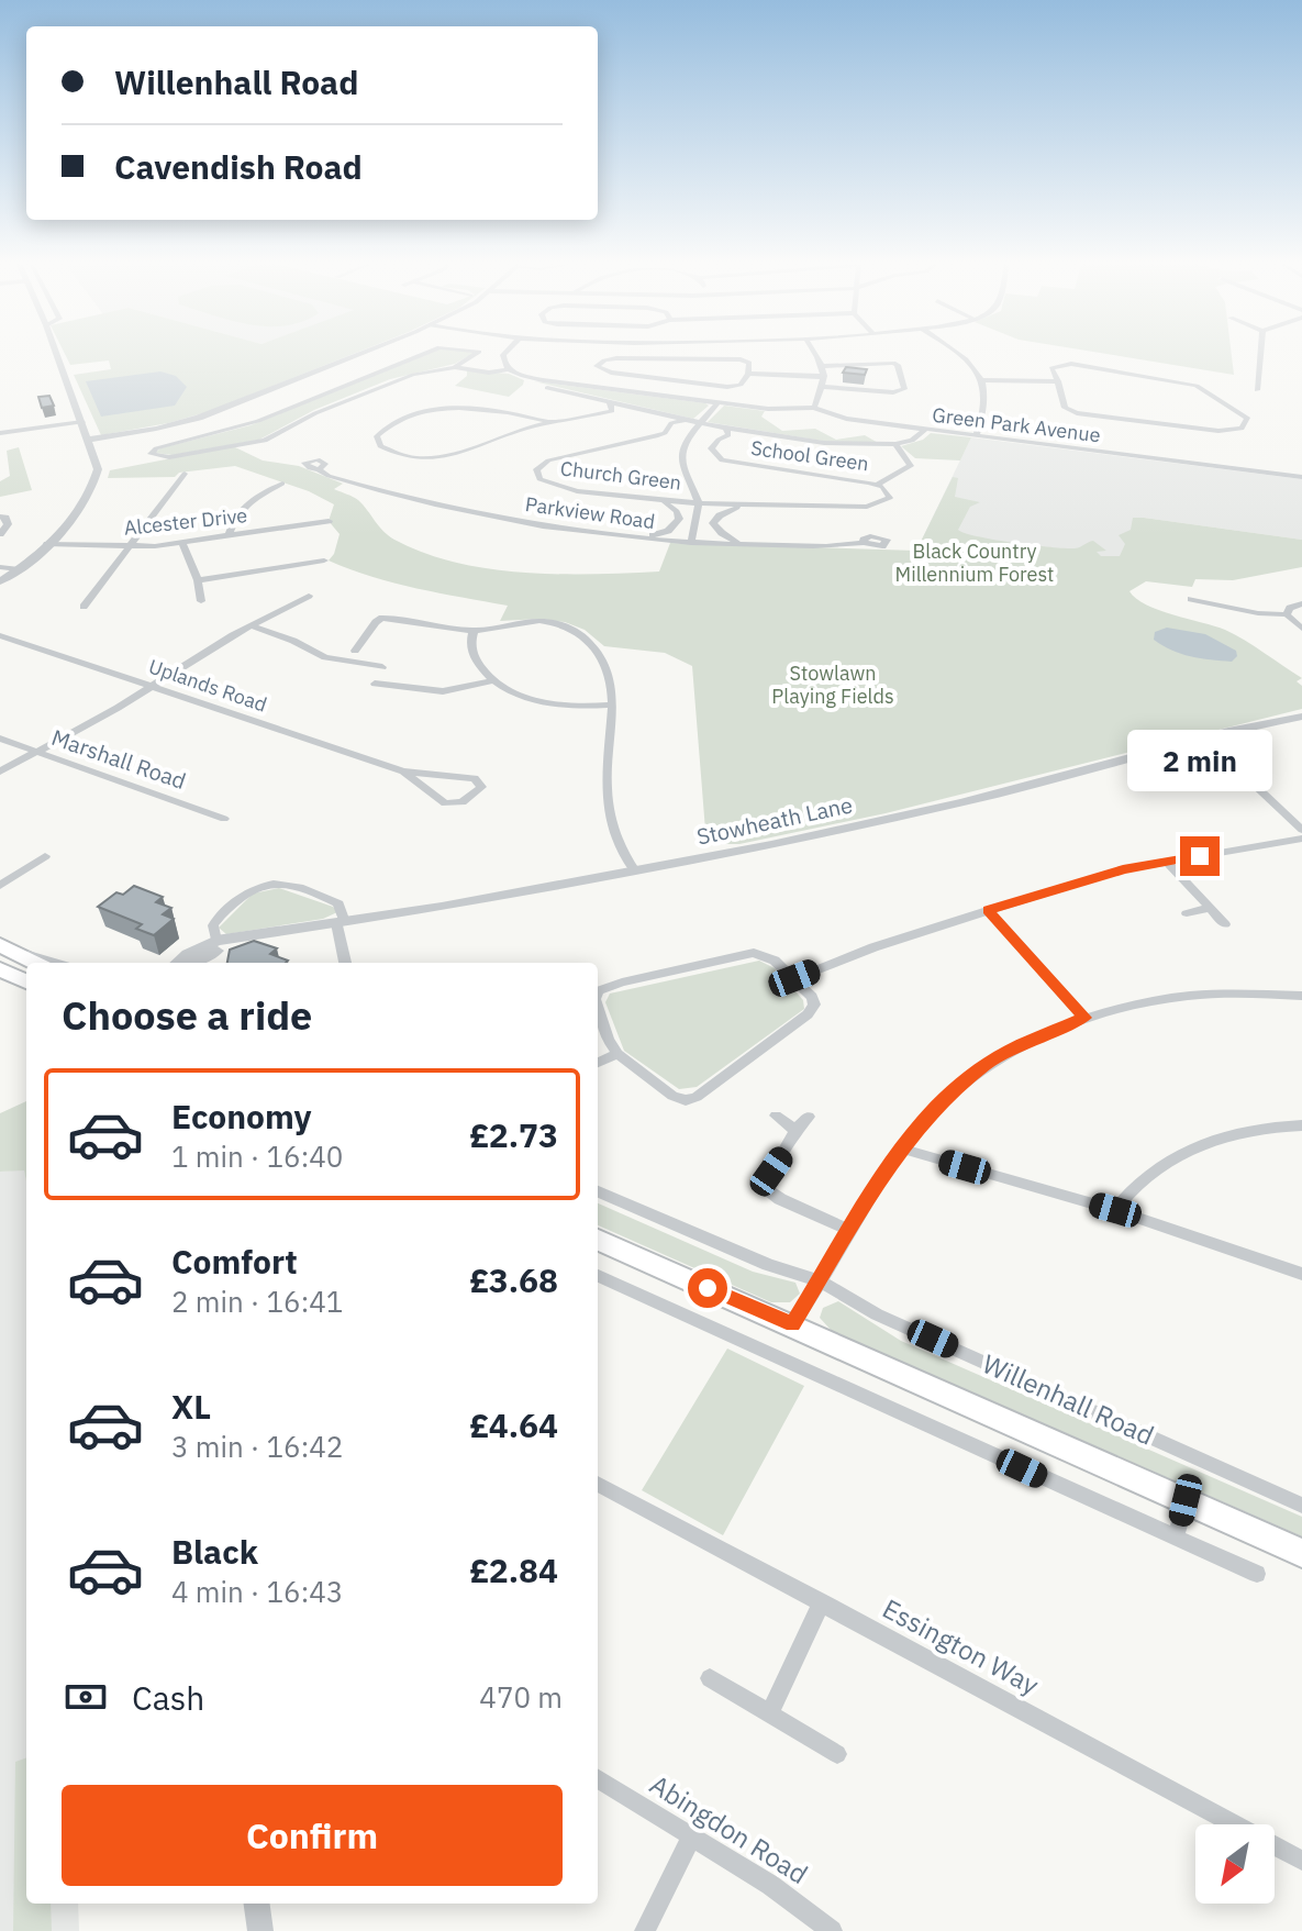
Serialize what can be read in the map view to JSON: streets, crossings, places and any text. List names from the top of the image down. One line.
{"streets":{"highway":["Willenhall Road"],"street":["Green Park Avenue","School Green","Church Green","Parkview Road","Alcester Drive","Uplands Road","Marshall Road","Stowheath Lane","Essington Way","Abingdon Road"]},"crossings":[["School Green","Church Green"]],"parks":["Black Country Millennium Forest","Stowlawn Playing Fields"],"north":"bottom left","page":{"banner":["Willenhall Road","Cavendish Road"],"bubble":"2 min","heading":"Choose a ride","list":[{"name":"Economy","note":"1 min · 16:40","value":"£2.73"},{"name":"Comfort","note":"2 min · 16:41","value":"£3.68"},{"name":"XL","note":"3 min · 16:42","value":"£4.64"},{"name":"Black","note":"4 min · 16:43","value":"£2.84"}],"pay":["Cash","470 m"],"buttons":"Confirm"}}
